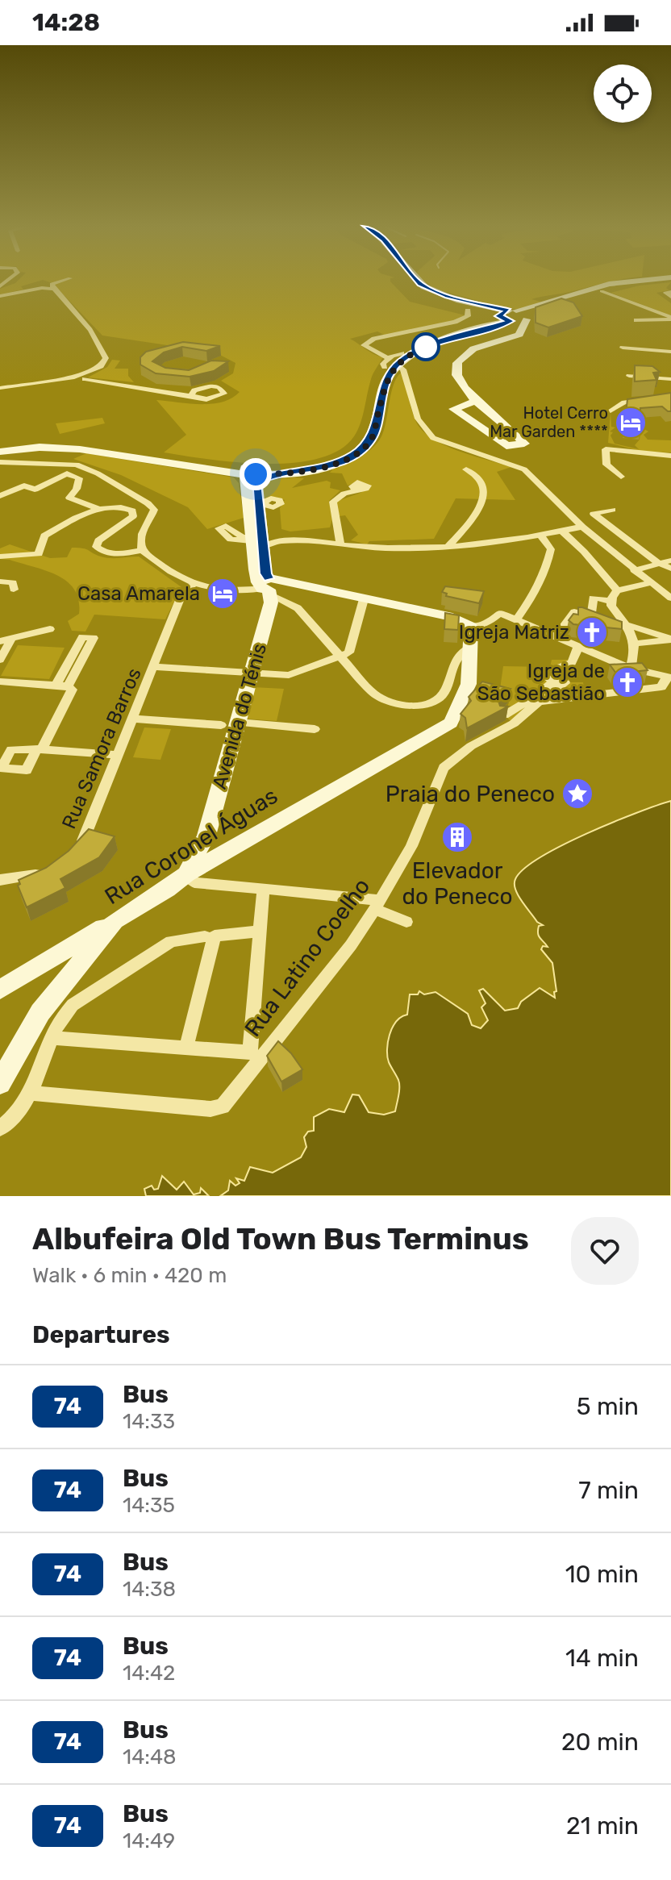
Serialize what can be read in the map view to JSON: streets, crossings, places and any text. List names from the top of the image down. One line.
{"streets":{"main road":["Avenida do Ténis","Rua Coronel Águas"],"street":["Rua Samora Barros","Rua Latino Coelho"]},"crossings":[["Avenida do Ténis","Rua Coronel Águas"]],"places":{"hotel":["Hotel Cerro Mar Garden ****","Casa Amarela"],"church":["Igreja Matriz","Igreja de São Sebastião"],"place":["Praia do Peneco"],"building":["Elevador do Peneco"]},"lines":["bus line 74"],"page":{"status":"14:28","heading":[["Albufeira Old Town Bus Terminus","Walk · 6 min · 420 m"],"Departures"],"list":[{"mark":"74","name":"Bus","note":"14:33","value":"5 min"},{"mark":"74","name":"Bus","note":"14:35","value":"7 min"},{"mark":"74","name":"Bus","note":"14:38","value":"10 min"},{"mark":"74","name":"Bus","note":"14:42","value":"14 min"},{"mark":"74","name":"Bus","note":"14:48","value":"20 min"},{"mark":"74","name":"Bus","note":"14:49","value":"21 min"}]}}
